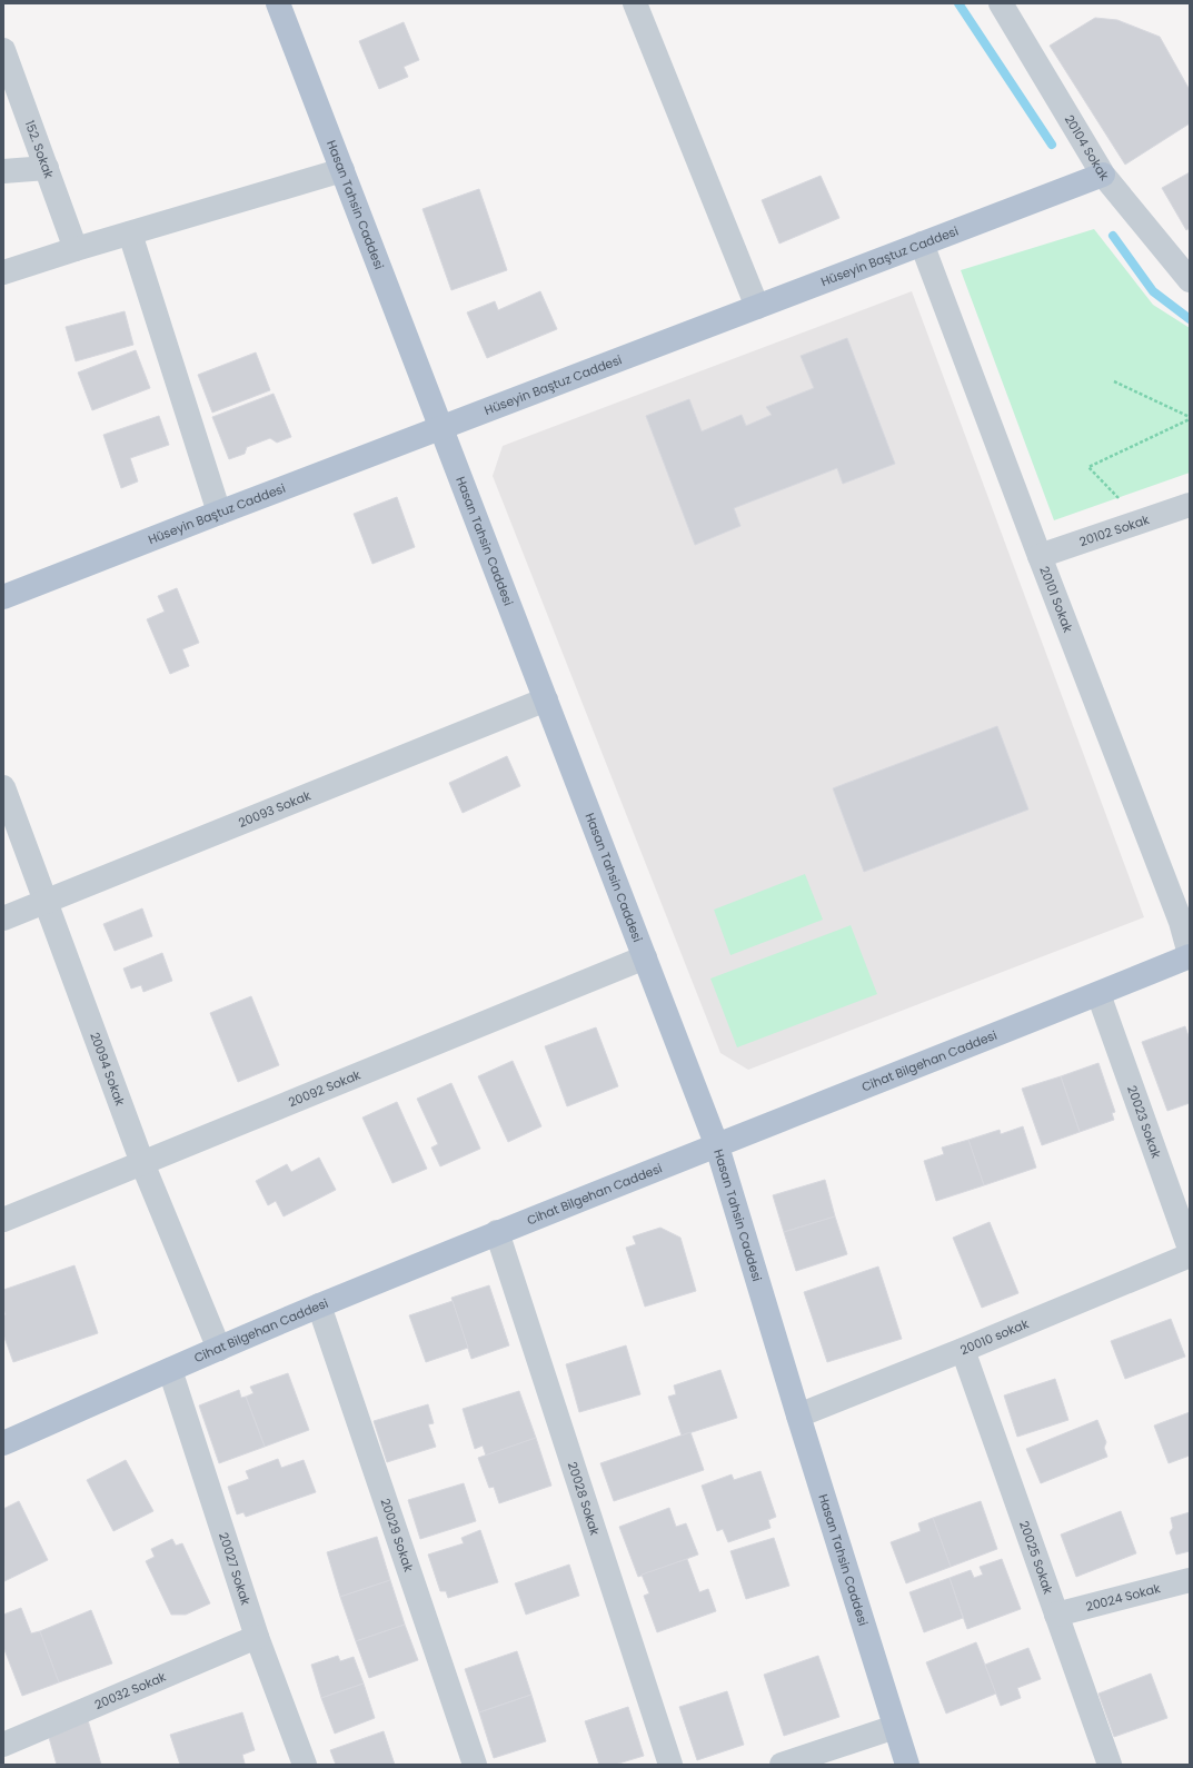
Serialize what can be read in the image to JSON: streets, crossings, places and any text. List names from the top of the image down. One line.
{"streets":{"main road":["Hasan Tahsin Caddesi","Hüseyin Baştuz Caddesi","Cihat Bilgehan Caddesi"],"street":["20104 Sokak","152. Sokak","20102 Sokak","20101 Sokak","20093 Sokak","20094 Sokak","20092 Sokak","20023 Sokak","20010 sokak","20028 Sokak","20029 Sokak","20025 Sokak","20027 Sokak","20024 Sokak","20032 Sokak"]},"crossings":[["20104 Sokak","Hüseyin Baştuz Caddesi"],["Hasan Tahsin Caddesi","Hüseyin Baştuz Caddesi"],["Hasan Tahsin Caddesi","20093 Sokak"],["Hasan Tahsin Caddesi","Cihat Bilgehan Caddesi"],["Hasan Tahsin Caddesi","20092 Sokak"],["Hasan Tahsin Caddesi","20010 sokak"],["Hüseyin Baştuz Caddesi","20101 Sokak"],["20102 Sokak","20101 Sokak"],["20101 Sokak","Cihat Bilgehan Caddesi"],["20093 Sokak","20094 Sokak"],["Cihat Bilgehan Caddesi","20094 Sokak"],["Cihat Bilgehan Caddesi","20023 Sokak"],["Cihat Bilgehan Caddesi","20028 Sokak"],["Cihat Bilgehan Caddesi","20029 Sokak"],["Cihat Bilgehan Caddesi","20027 Sokak"],["20094 Sokak","20092 Sokak"],["20010 sokak","20025 Sokak"],["20025 Sokak","20024 Sokak"],["20027 Sokak","20032 Sokak"]]}
